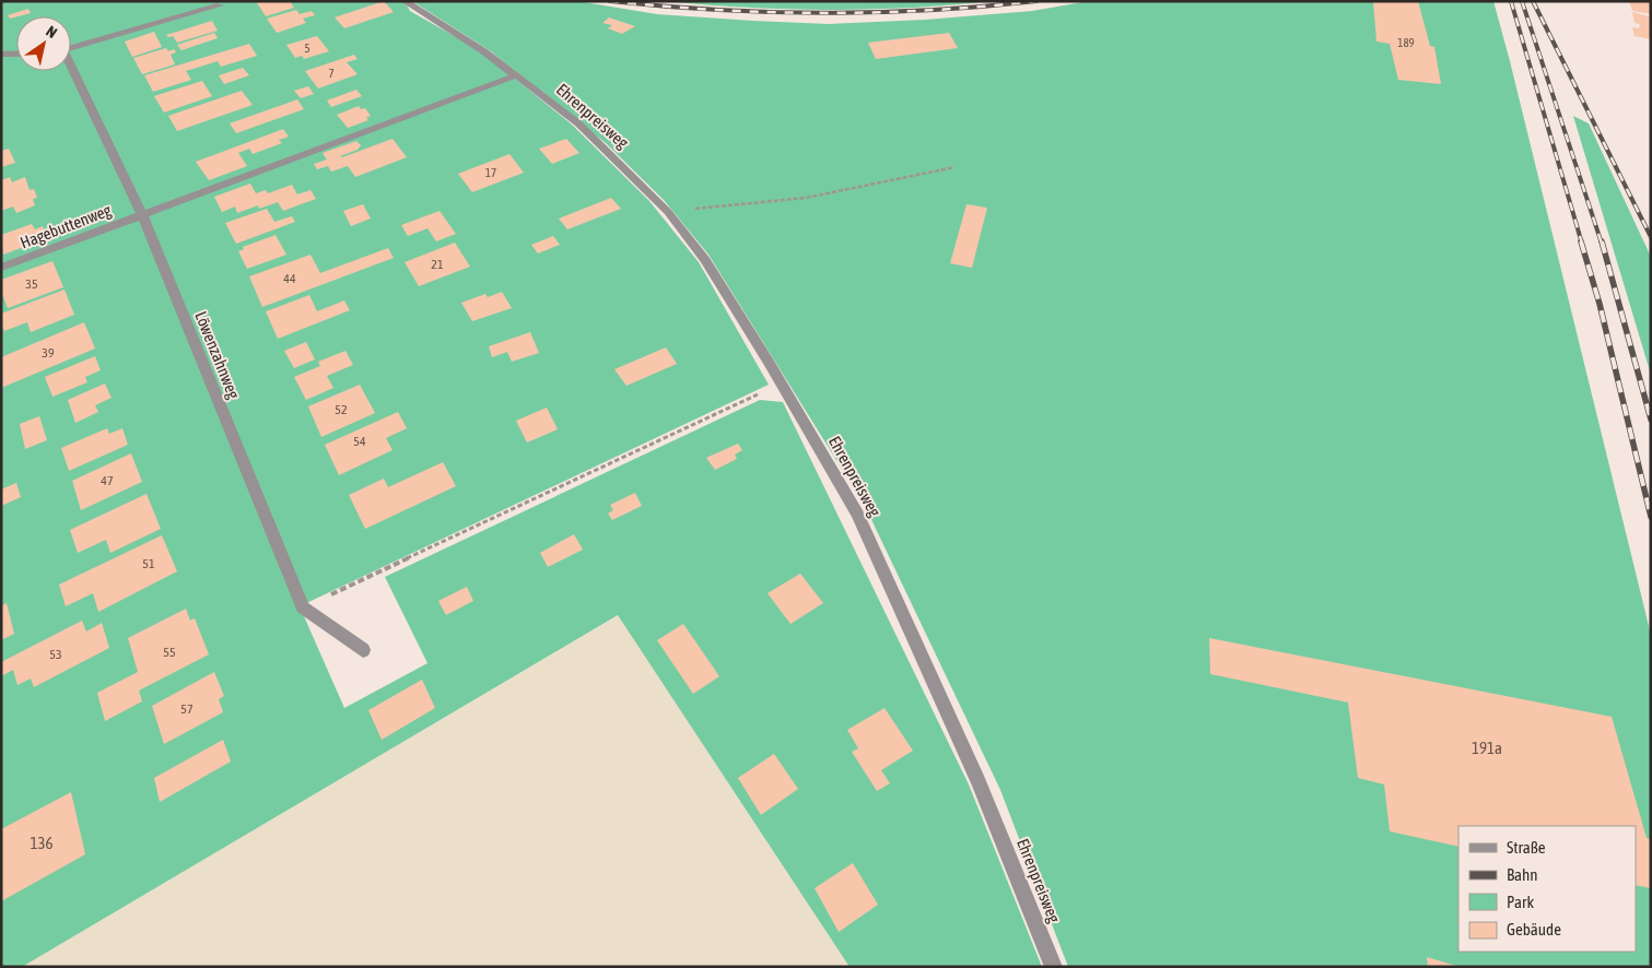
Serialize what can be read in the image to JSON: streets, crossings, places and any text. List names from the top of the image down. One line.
{"streets":{"street":["Ehrenpreisweg","Hagebuttenweg","Löwenzahnweg"]},"crossings":[["Hagebuttenweg","Löwenzahnweg"]],"house_numbers":["189","5","7","17","21","44","35","39","52","54","47","51","55","53","57","191a","136"],"legend":["Straße","Bahn","Park","Gebäude"],"north":"top right"}
